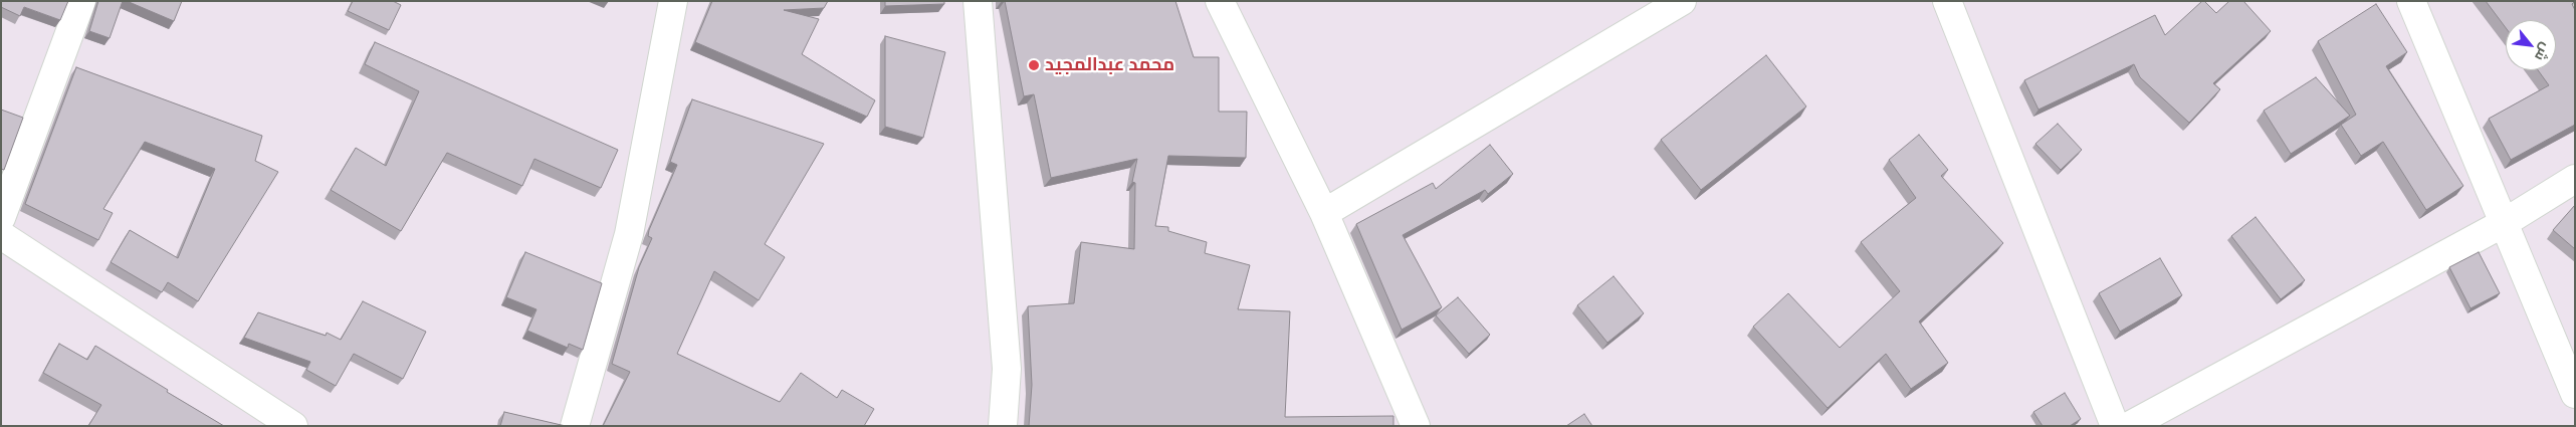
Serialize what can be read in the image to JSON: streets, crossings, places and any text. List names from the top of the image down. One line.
{"places":["محمد عبدالمجيد"],"north":"bottom right"}
